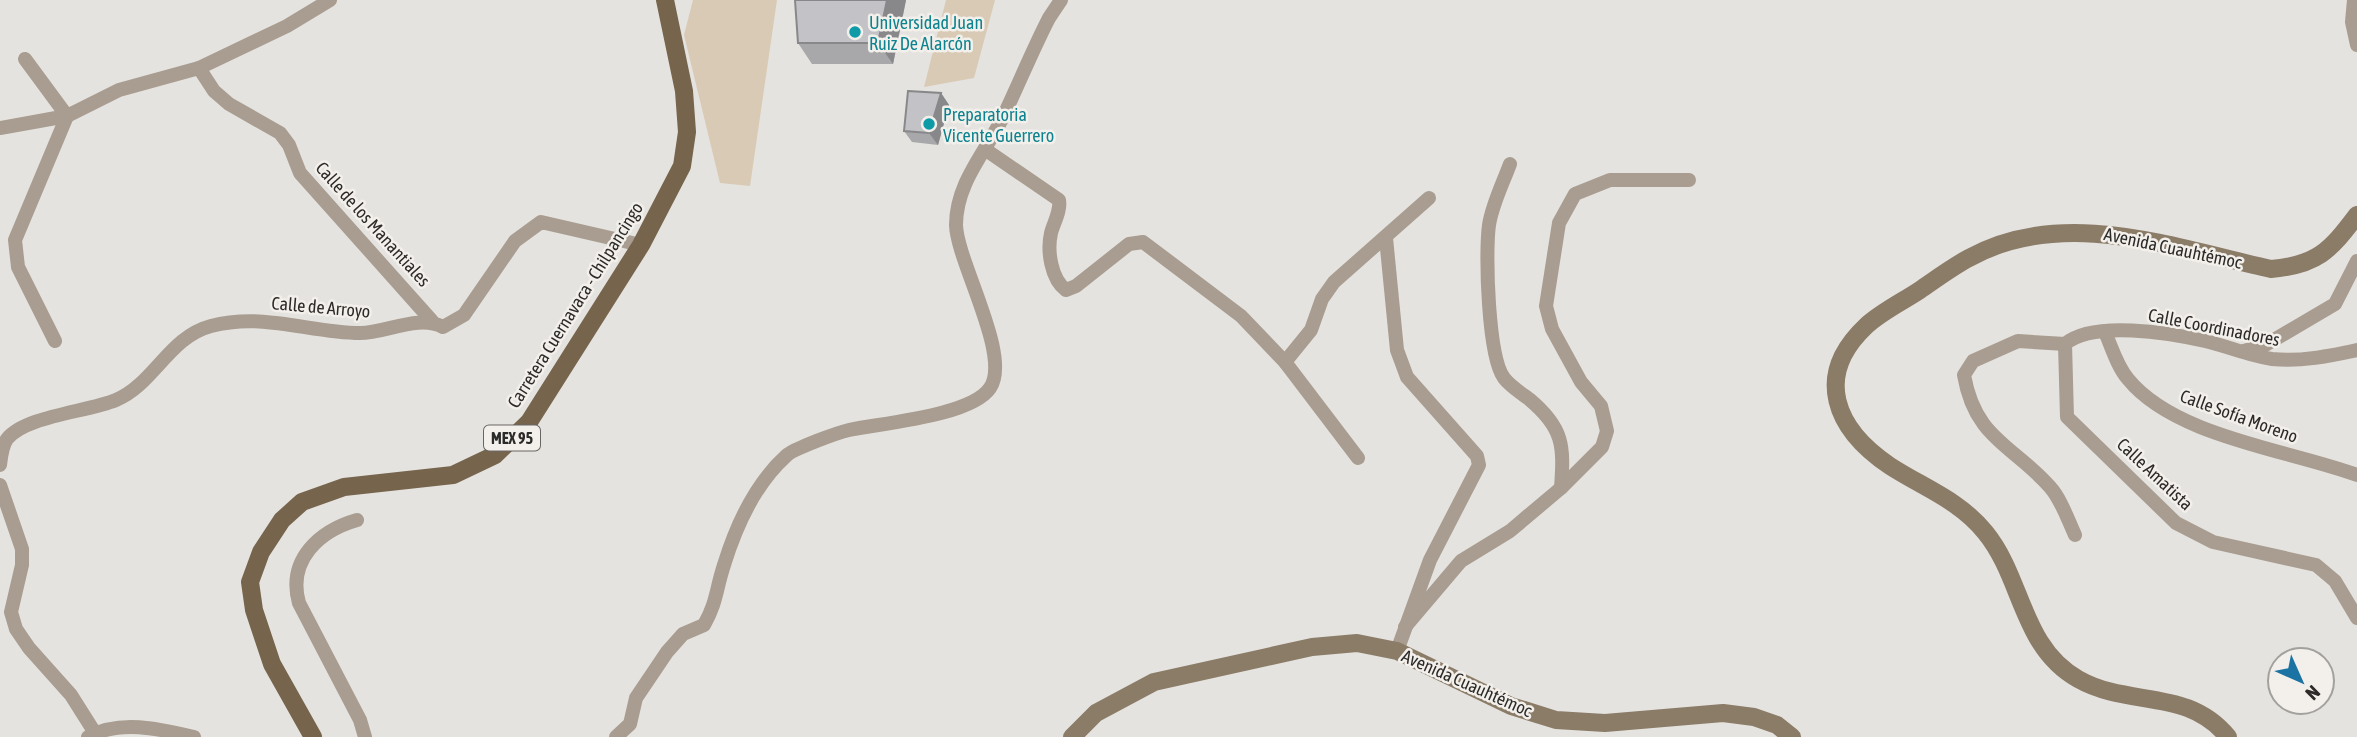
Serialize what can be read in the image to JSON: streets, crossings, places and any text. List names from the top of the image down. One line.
{"streets":{"main road":["Avenida Cuauhtémoc","Carretera Cuernavaca - Chilpancingo","MEX 95"],"street":["Calle de los Manantiales","Calle de Arroyo","Calle Coordinadores","Calle Sofía Moreno","Calle Amatista"]},"crossings":[["Calle de los Manantiales","Calle de Arroyo"],["Carretera Cuernavaca - Chilpancingo","Calle de Arroyo"],["Calle Coordinadores","Calle Sofía Moreno"]],"places":["Universidad Juan Ruiz De Alarcón","Preparatoria Vicente Guerrero"],"north":"bottom right"}
